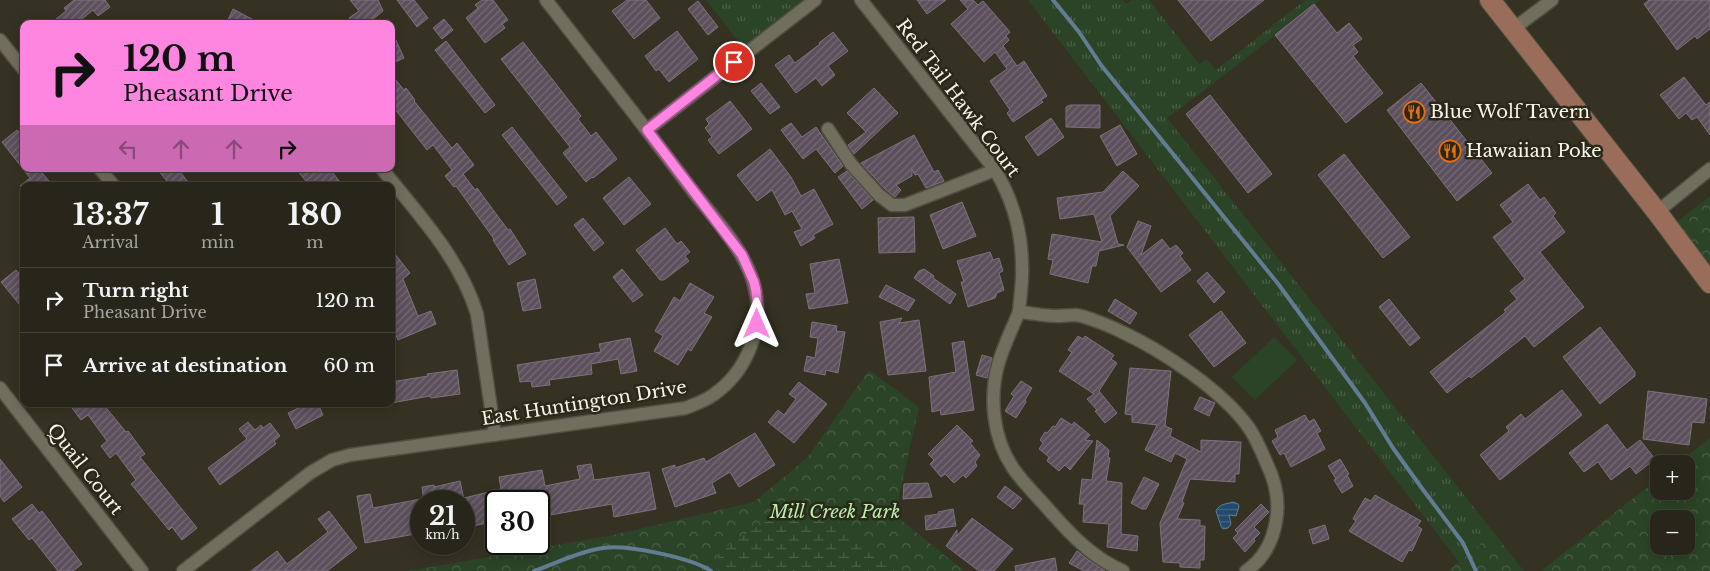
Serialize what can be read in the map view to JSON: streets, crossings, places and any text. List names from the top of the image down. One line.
{"streets":{"street":["Red Tail Hawk Court","East Huntington Drive","Quail Court"]},"parks":["Mill Creek Park"],"places":{"restaurant":["Blue Wolf Tavern","Hawaiian Poke"]},"page":{"turn":["120 m","Pheasant Drive"],"eta":["13:37","Arrival","1","min","180","m"],"list":[{"name":"Turn right","note":"Pheasant Drive","value":"120 m"},{"name":"Arrive at destination","value":"60 m"}],"map_buttons":["+","−"],"speed":"21 km/h","limit":"30"}}
